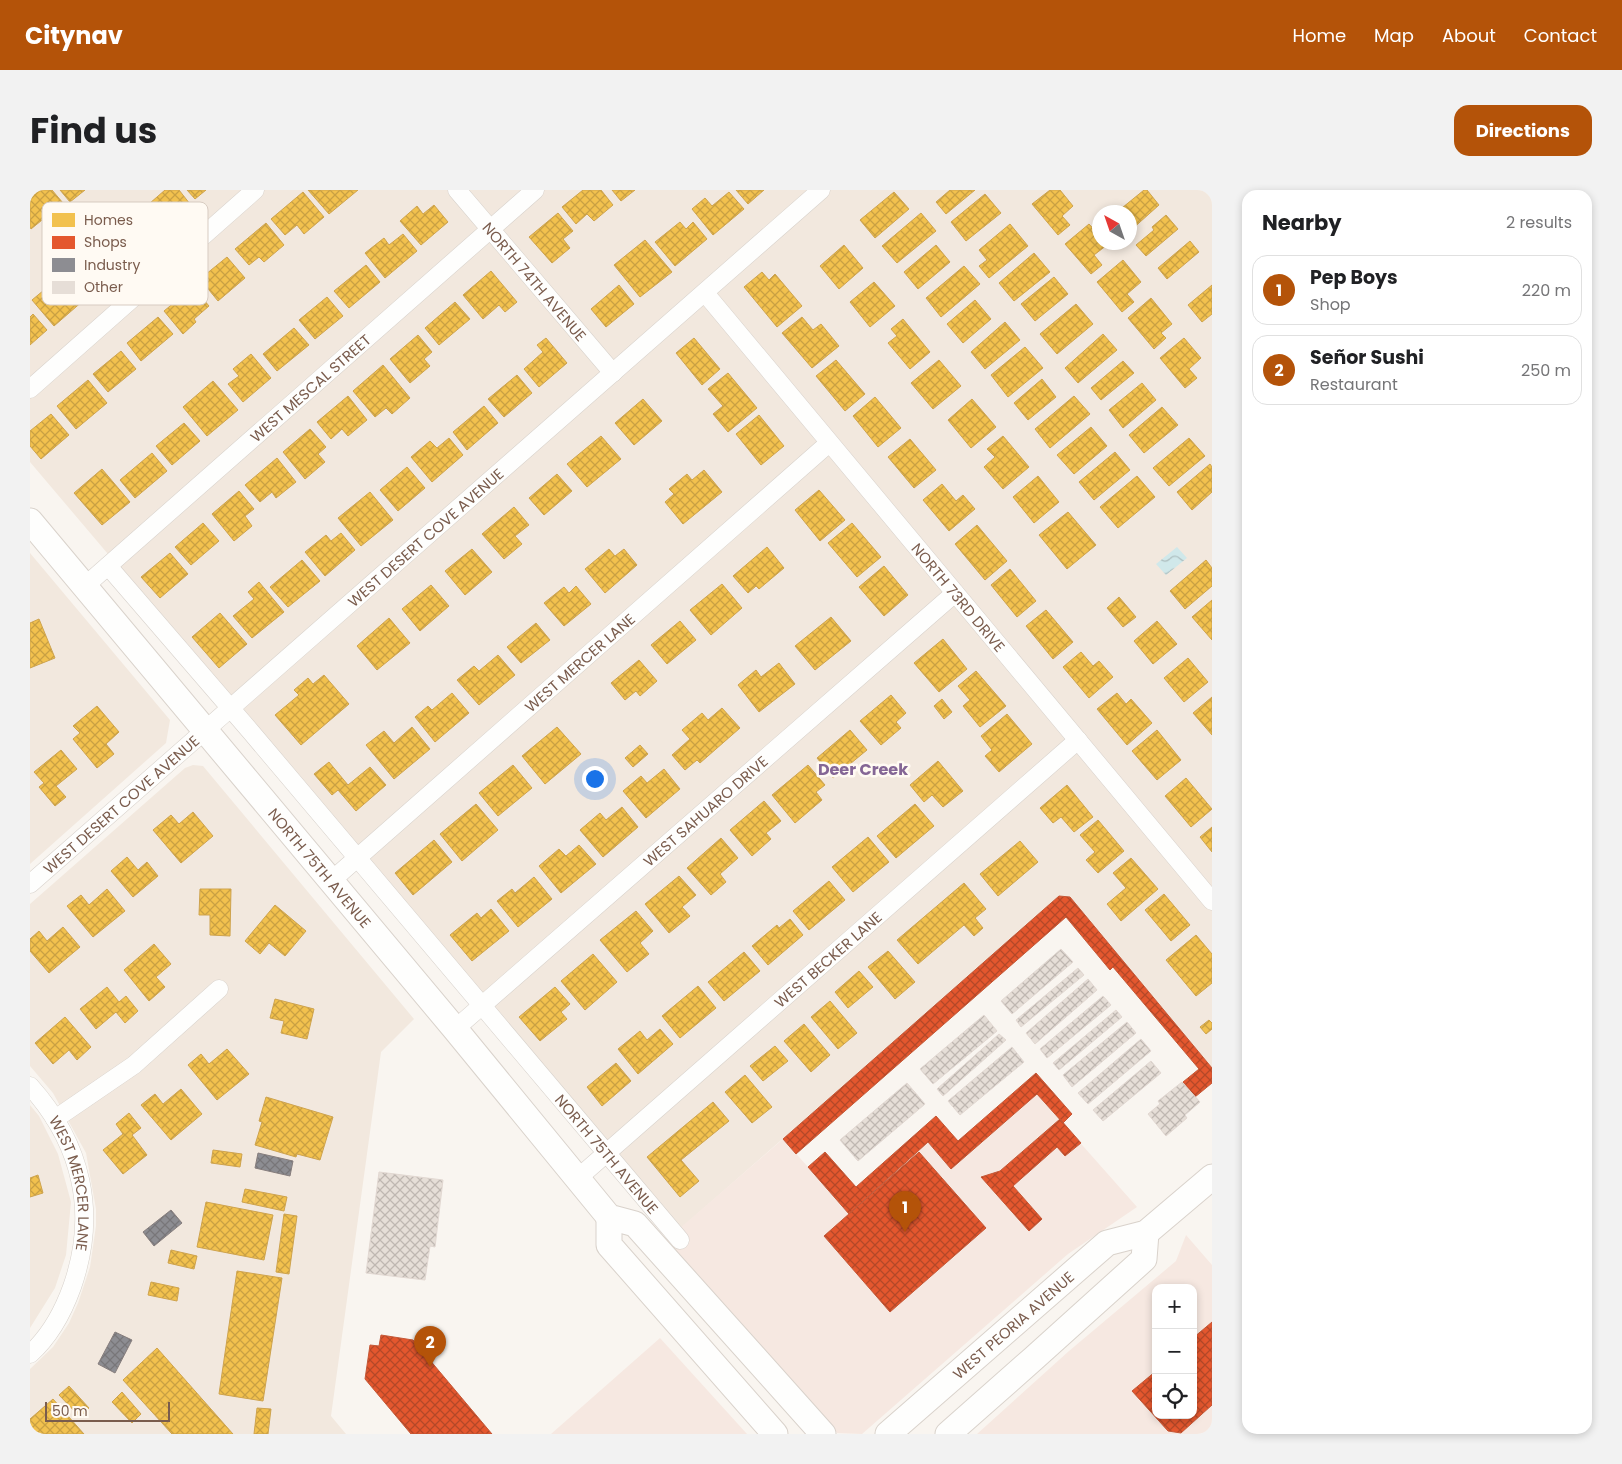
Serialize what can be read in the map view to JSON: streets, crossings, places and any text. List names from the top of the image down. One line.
{"streets":{"main road":["NORTH 75TH AVENUE","WEST PEORIA AVENUE"],"street":["NORTH 74TH AVENUE","WEST MESCAL STREET","WEST DESERT COVE AVENUE","NORTH 73RD DRIVE","WEST MERCER LANE","WEST SAHUARO DRIVE","WEST BECKER LANE"]},"crossings":[["NORTH 74TH AVENUE","WEST MESCAL STREET"],["NORTH 74TH AVENUE","WEST DESERT COVE AVENUE"],["WEST MESCAL STREET","NORTH 75TH AVENUE"],["WEST DESERT COVE AVENUE","NORTH 73RD DRIVE"],["WEST DESERT COVE AVENUE","NORTH 75TH AVENUE"],["NORTH 73RD DRIVE","WEST MERCER LANE"],["NORTH 73RD DRIVE","WEST SAHUARO DRIVE"],["NORTH 73RD DRIVE","WEST BECKER LANE"],["WEST MERCER LANE","NORTH 75TH AVENUE"],["WEST SAHUARO DRIVE","NORTH 75TH AVENUE"],["NORTH 75TH AVENUE","WEST BECKER LANE"]],"districts":["Deer Creek"],"legend":["Homes","Shops","Industry","Other"],"scale_bar":"50 m","north":"top left","page":{"header":"Citynav","nav":["Home","Map","About","Contact"],"title":"Find us","buttons":"Directions","heading":["Nearby","2 results"],"list":[{"mark":"1","name":"Pep Boys","note":"Shop","value":"220 m"},{"mark":"2","name":"Señor Sushi","note":"Restaurant","value":"250 m"}],"pins":["1","2"],"map_buttons":["+","−"],"scale":"50 m"}}
